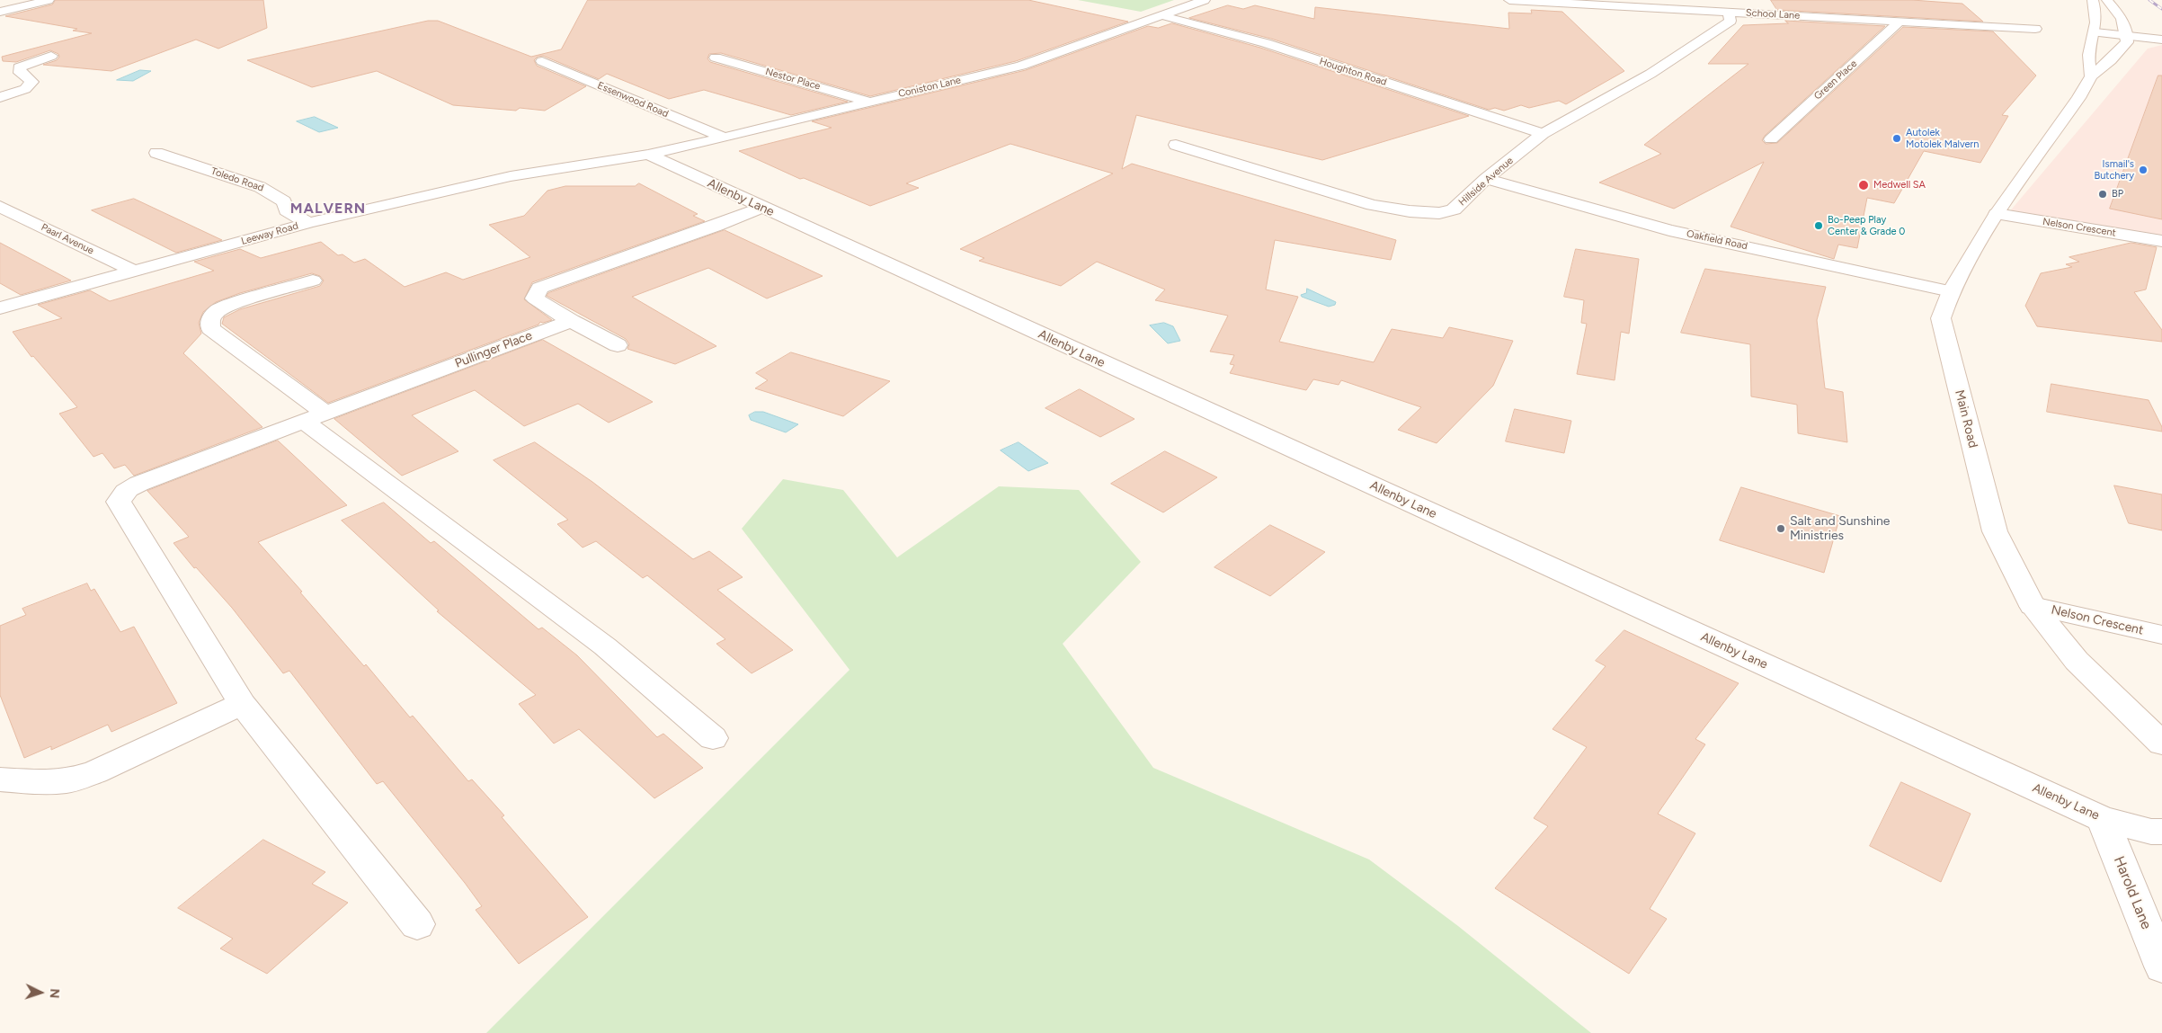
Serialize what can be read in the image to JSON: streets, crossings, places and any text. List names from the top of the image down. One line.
{"streets":{"street":["School Lane","Houghton Road","Nestor Place","Green Place","Coniston Lane","Essenwood Road","Toledo Road","Hillside Avenue","Allenby Lane","Nelson Crescent","Leeway Road","Paarl Avenue","Oakfield Road","Pullinger Place","Main Road","Harold Lane"]},"crossings":[["School Lane","Green Place"],["School Lane","Hillside Avenue"],["Houghton Road","Coniston Lane"],["Houghton Road","Hillside Avenue"],["Nestor Place","Coniston Lane"],["Coniston Lane","Essenwood Road"],["Coniston Lane","Allenby Lane"],["Coniston Lane","Leeway Road"],["Toledo Road","Leeway Road"],["Hillside Avenue","Oakfield Road"],["Allenby Lane","Leeway Road"],["Allenby Lane","Harold Lane"],["Nelson Crescent","Main Road"],["Leeway Road","Paarl Avenue"],["Oakfield Road","Main Road"]],"districts":["MALVERN"],"places":["Autolek Motolek Malvern","Ismail's Butchery","Medwell SA","BP","Bo-Peep Play Center & Grade 0","Salt and Sunshine Ministries"],"north":"right"}
